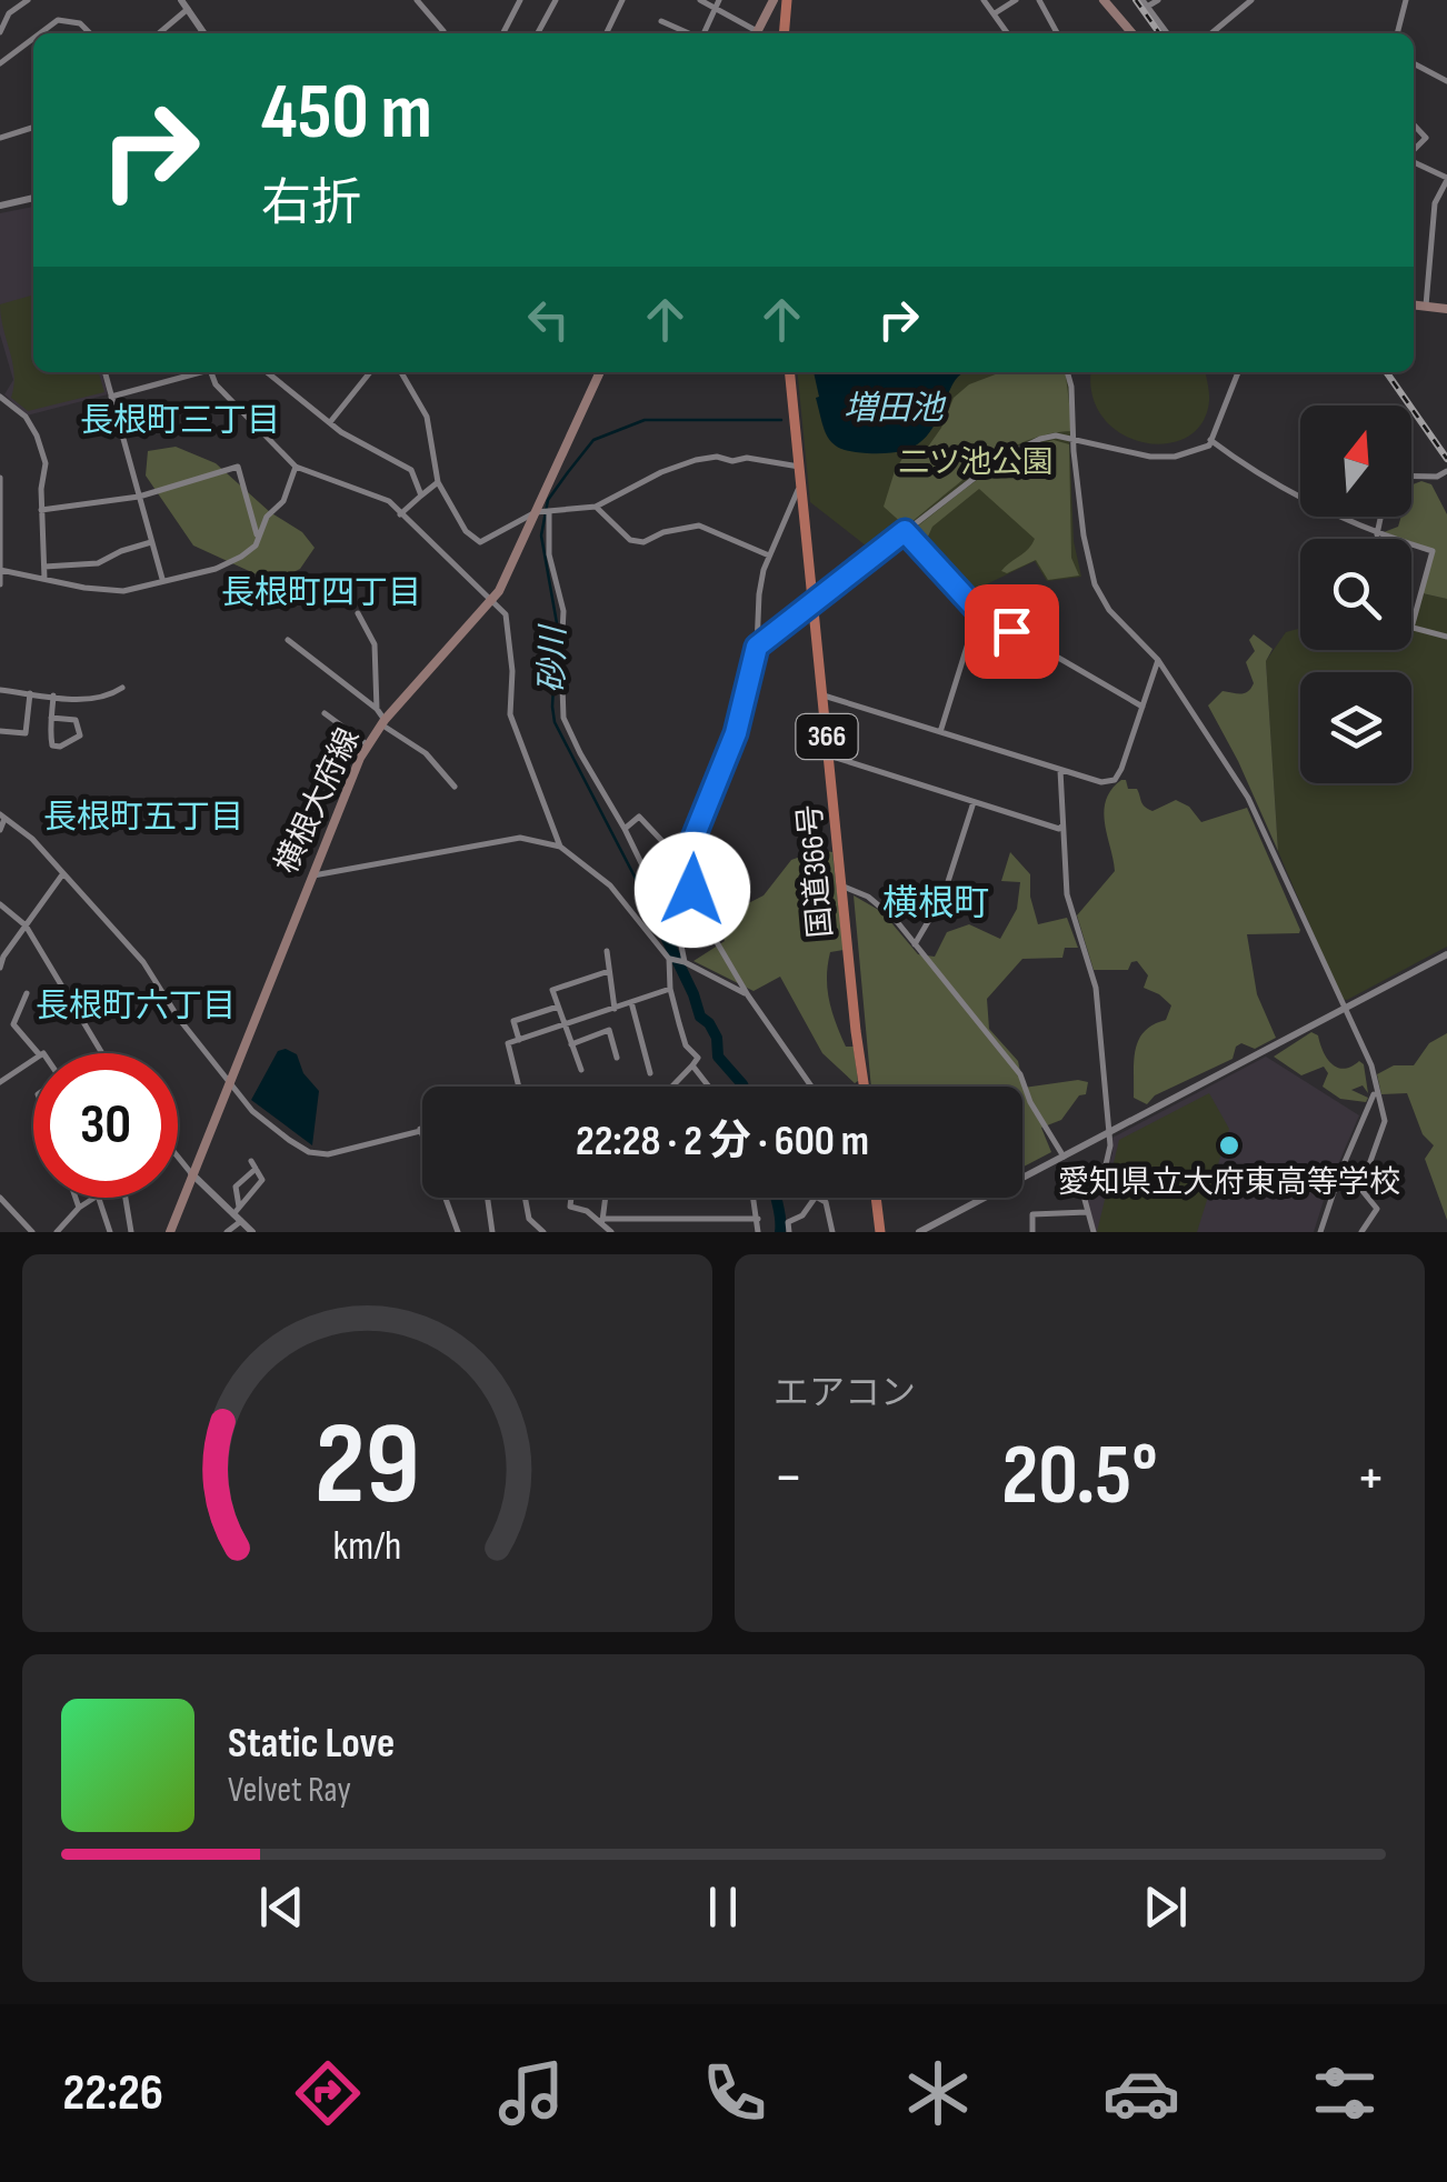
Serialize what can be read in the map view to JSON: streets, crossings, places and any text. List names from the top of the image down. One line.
{"streets":{"highway":["366","国道366号"],"main road":["横根大府線"]},"districts":["長根町三丁目","長根町四丁目","長根町五丁目","横根町","長根町六丁目"],"water":["増田池","砂川"],"parks":["二ツ池公園"],"places":["愛知県立大府東高等学校"],"north":"top","page":{"turn":["450 m","右折"],"limit":"30","trip":"22:28 · 2 分 · 600 m","tile":"エアコン","heat":["−","20.5°","+"],"song":["Static Love","Velvet Ray"],"tabs":"22:26","gauge":["29","km/h"]}}
